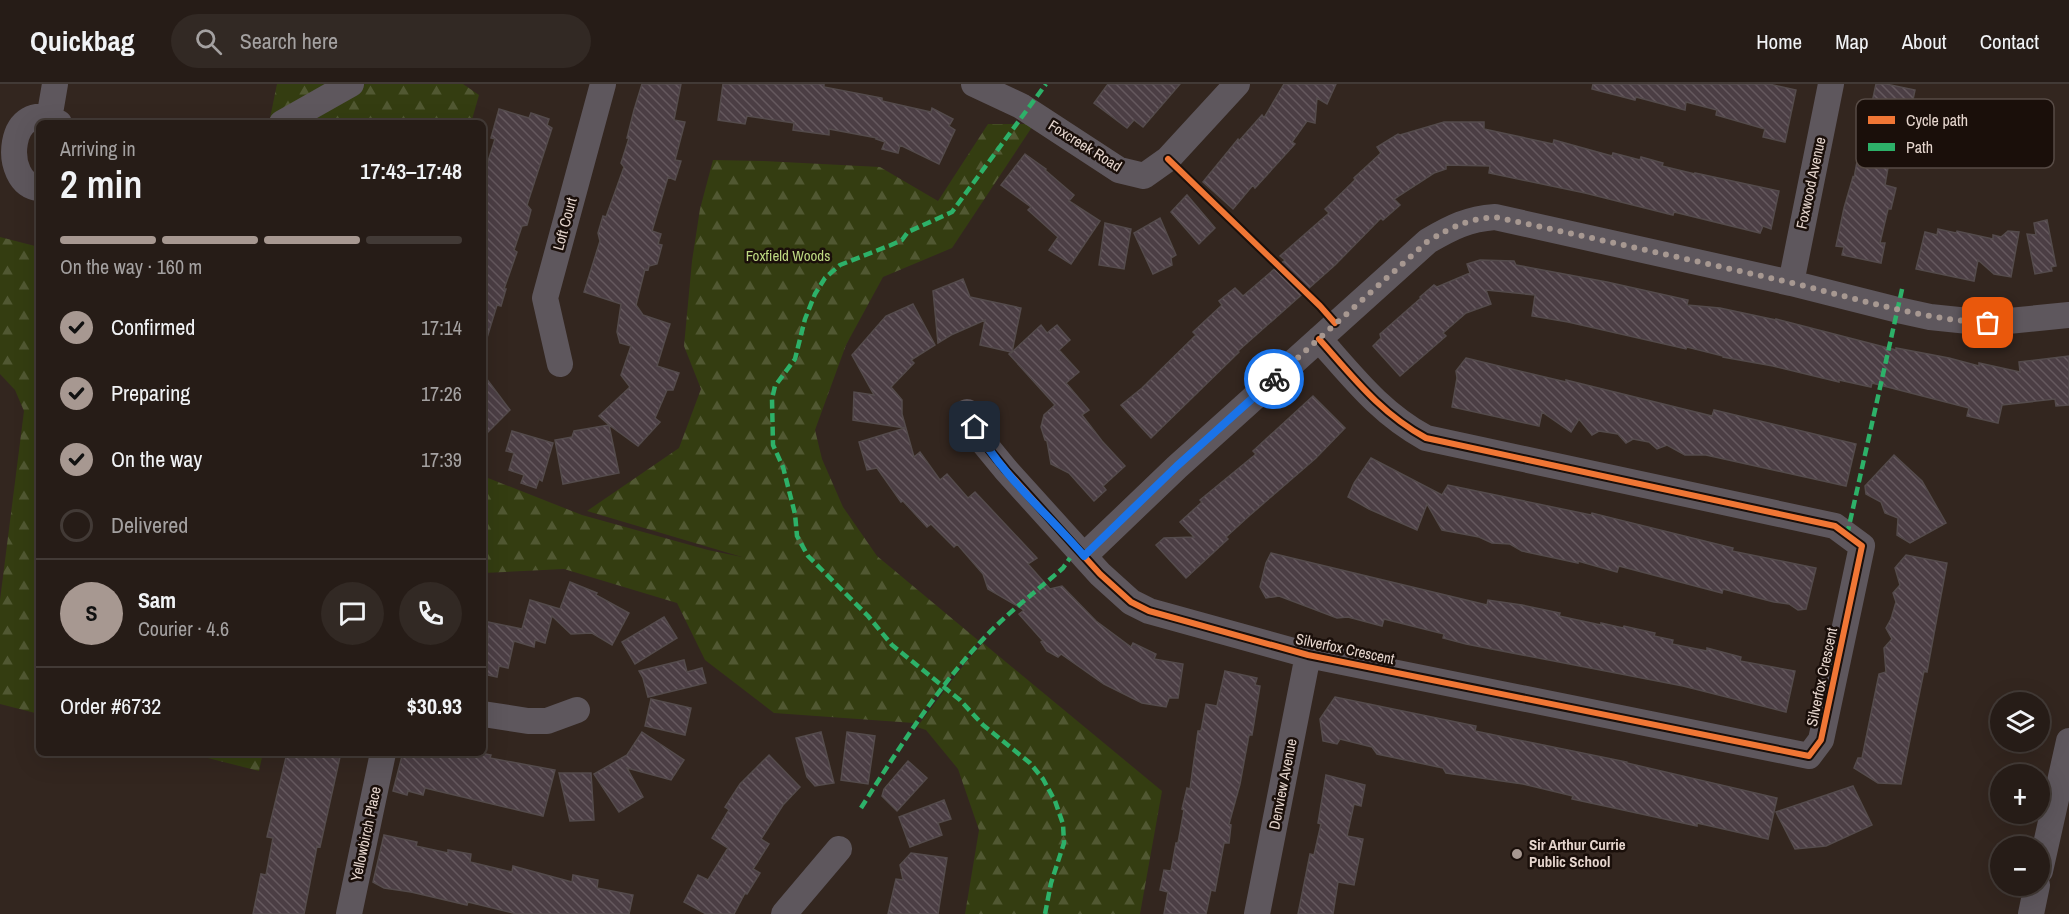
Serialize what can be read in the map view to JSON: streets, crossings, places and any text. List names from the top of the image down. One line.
{"streets":{"street":["Foxcreek Road","Foxwood Avenue","Loft Court","Silverfox Crescent","Denview Avenue","Yellowbirch Place"]},"crossings":[["Silverfox Crescent","Denview Avenue"]],"parks":["Foxfield Woods"],"places":["Sir Arthur Currie Public School"],"legend":["Cycle path","Path"],"page":{"header":"Quickbag","search":"Search here","nav":["Home","Map","About","Contact"],"heading":["2 min","Arriving in","17:43–17:48"],"panel":["Sam","Courier · 4.6","Order #6732","$30.93"],"bar":"On the way · 160 m","list":[["Confirmed","17:14"],["Preparing","17:26"],["On the way","17:39"],"Delivered"],"round":"S","map_buttons":["+","−"]}}
